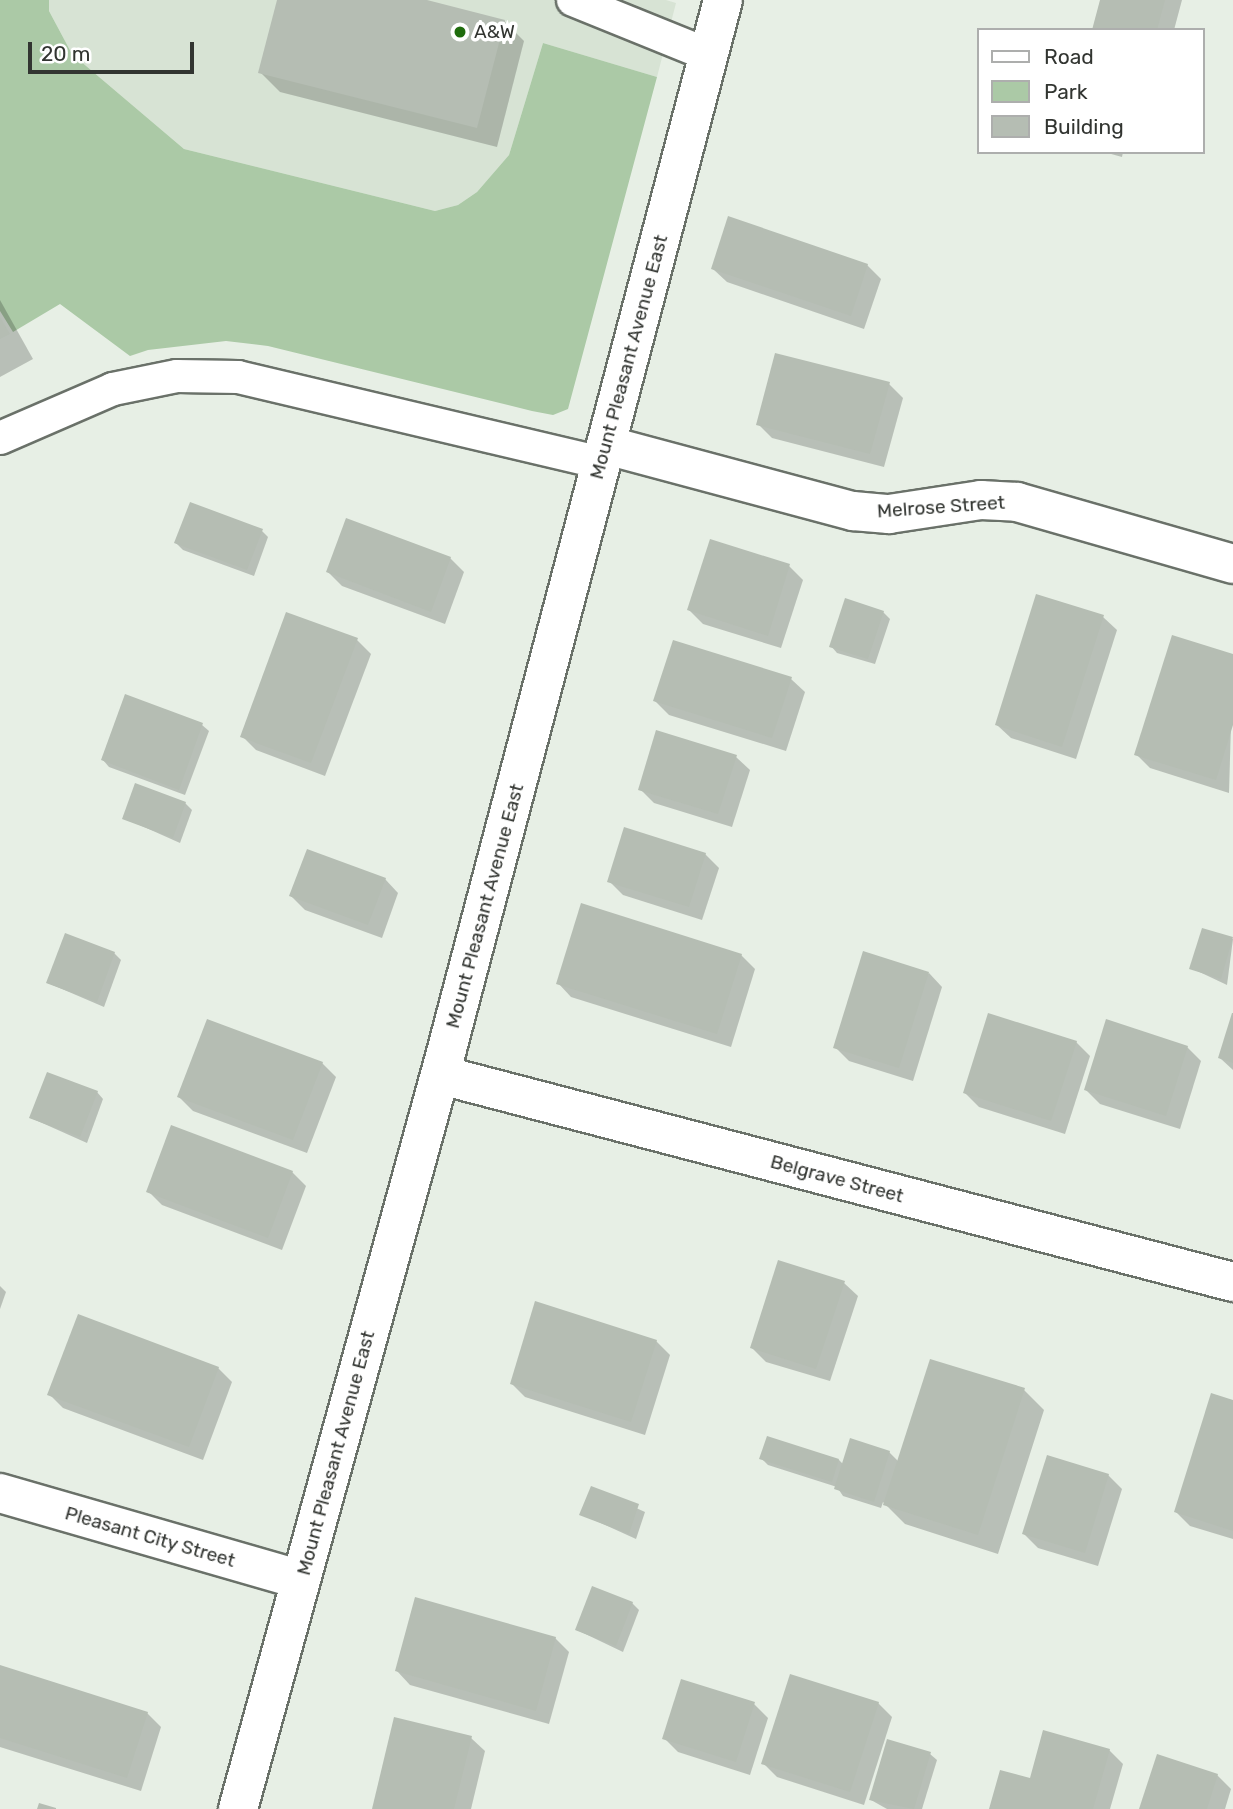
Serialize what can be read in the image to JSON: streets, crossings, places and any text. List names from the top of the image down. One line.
{"streets":{"street":["Mount Pleasant Avenue East","Melrose Street","Belgrave Street","Pleasant City Street"]},"crossings":[["Mount Pleasant Avenue East","Melrose Street"],["Mount Pleasant Avenue East","Belgrave Street"],["Mount Pleasant Avenue East","Pleasant City Street"]],"places":["A&W"],"legend":["Road","Park","Building"],"scale_bar":"20 m"}
